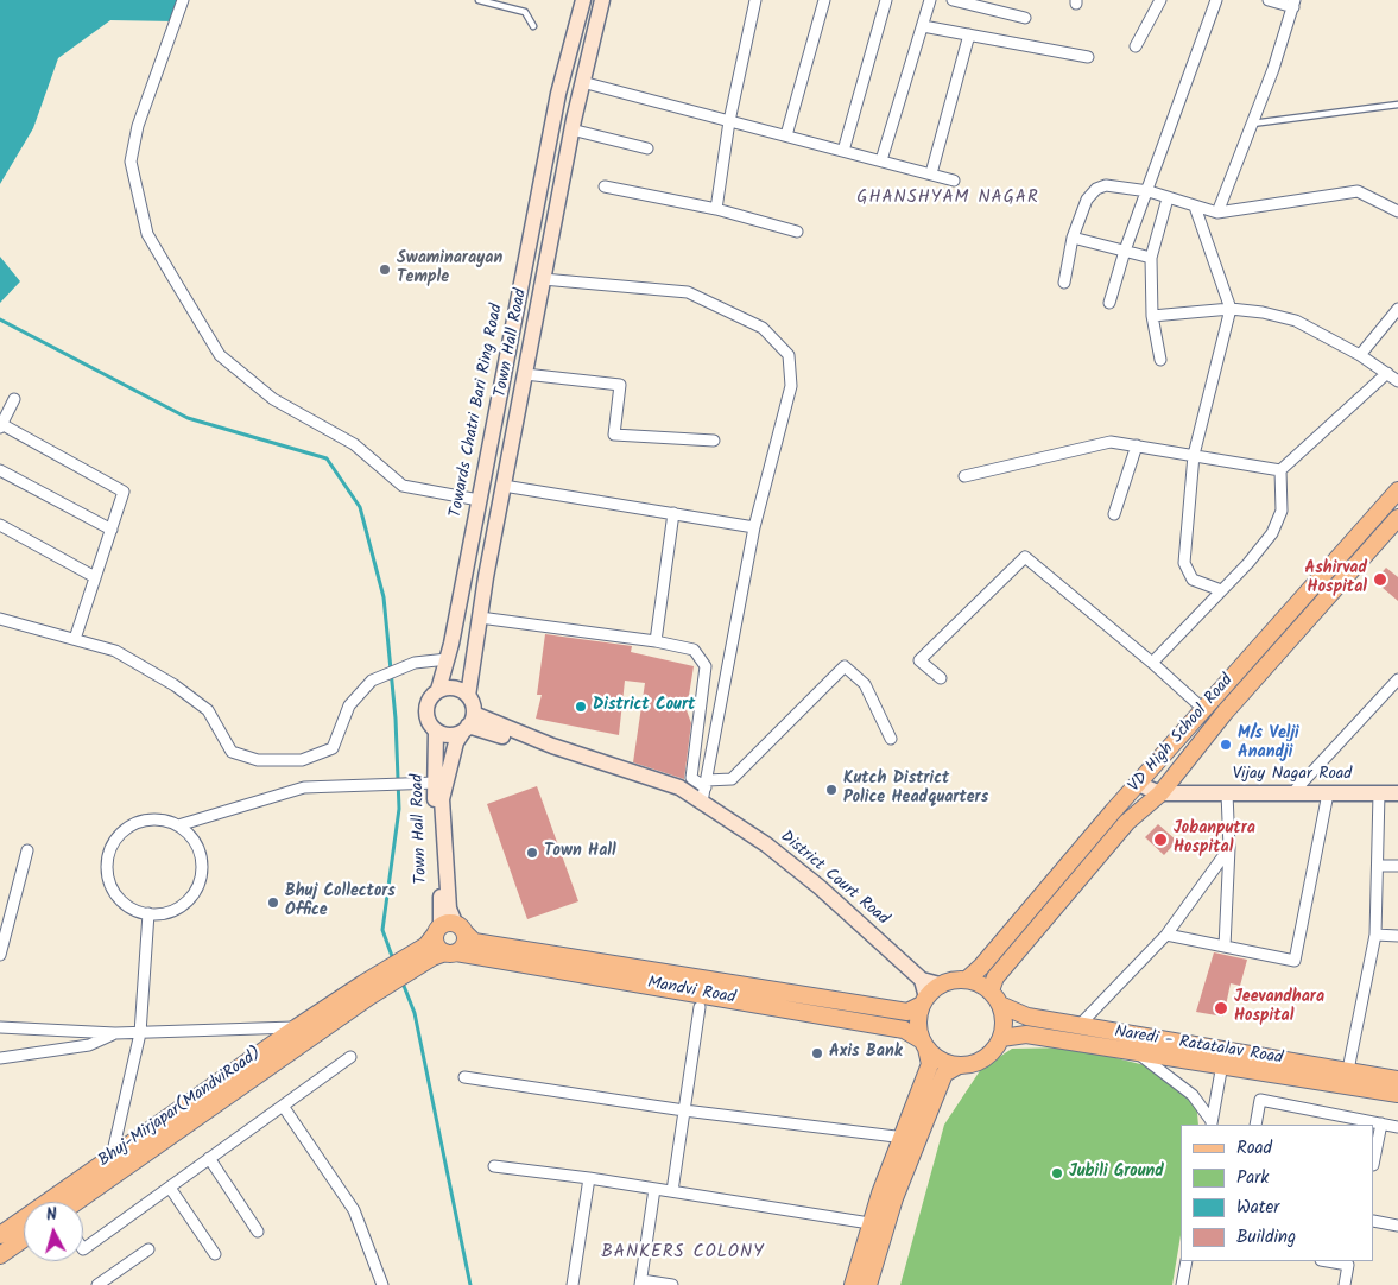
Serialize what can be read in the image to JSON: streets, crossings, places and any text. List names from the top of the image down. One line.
{"streets":{"main road":["VD High School Road","Mandvi Road","Naredi - Ratatalav Road","Bhuj-Mirjapar(MandviRoad)"],"street":["Town Hall Road","Towards Chatri Bari Ring Road","Vijay Nagar Road","District Court Road"]},"crossings":[["Town Hall Road","Towards Chatri Bari Ring Road"],["Town Hall Road","District Court Road"],["Town Hall Road","Mandvi Road"],["Towards Chatri Bari Ring Road","District Court Road"],["VD High School Road","Vijay Nagar Road"],["VD High School Road","Mandvi Road"],["VD High School Road","Naredi - Ratatalav Road"],["Mandvi Road","Naredi - Ratatalav Road"]],"districts":["GHANSHYAM NAGAR","BANKERS COLONY"],"places":["Swaminarayan Temple","Ashirvad Hospital","District Court","M/s Velji Anandji","Kutch District Police Headquarters","Jobanputra Hospital","Town Hall","Bhuj Collectors Office","Jeevandhara Hospital","Axis Bank","Jubili Ground"],"legend":["Road","Park","Water","Building"],"north":"top"}
